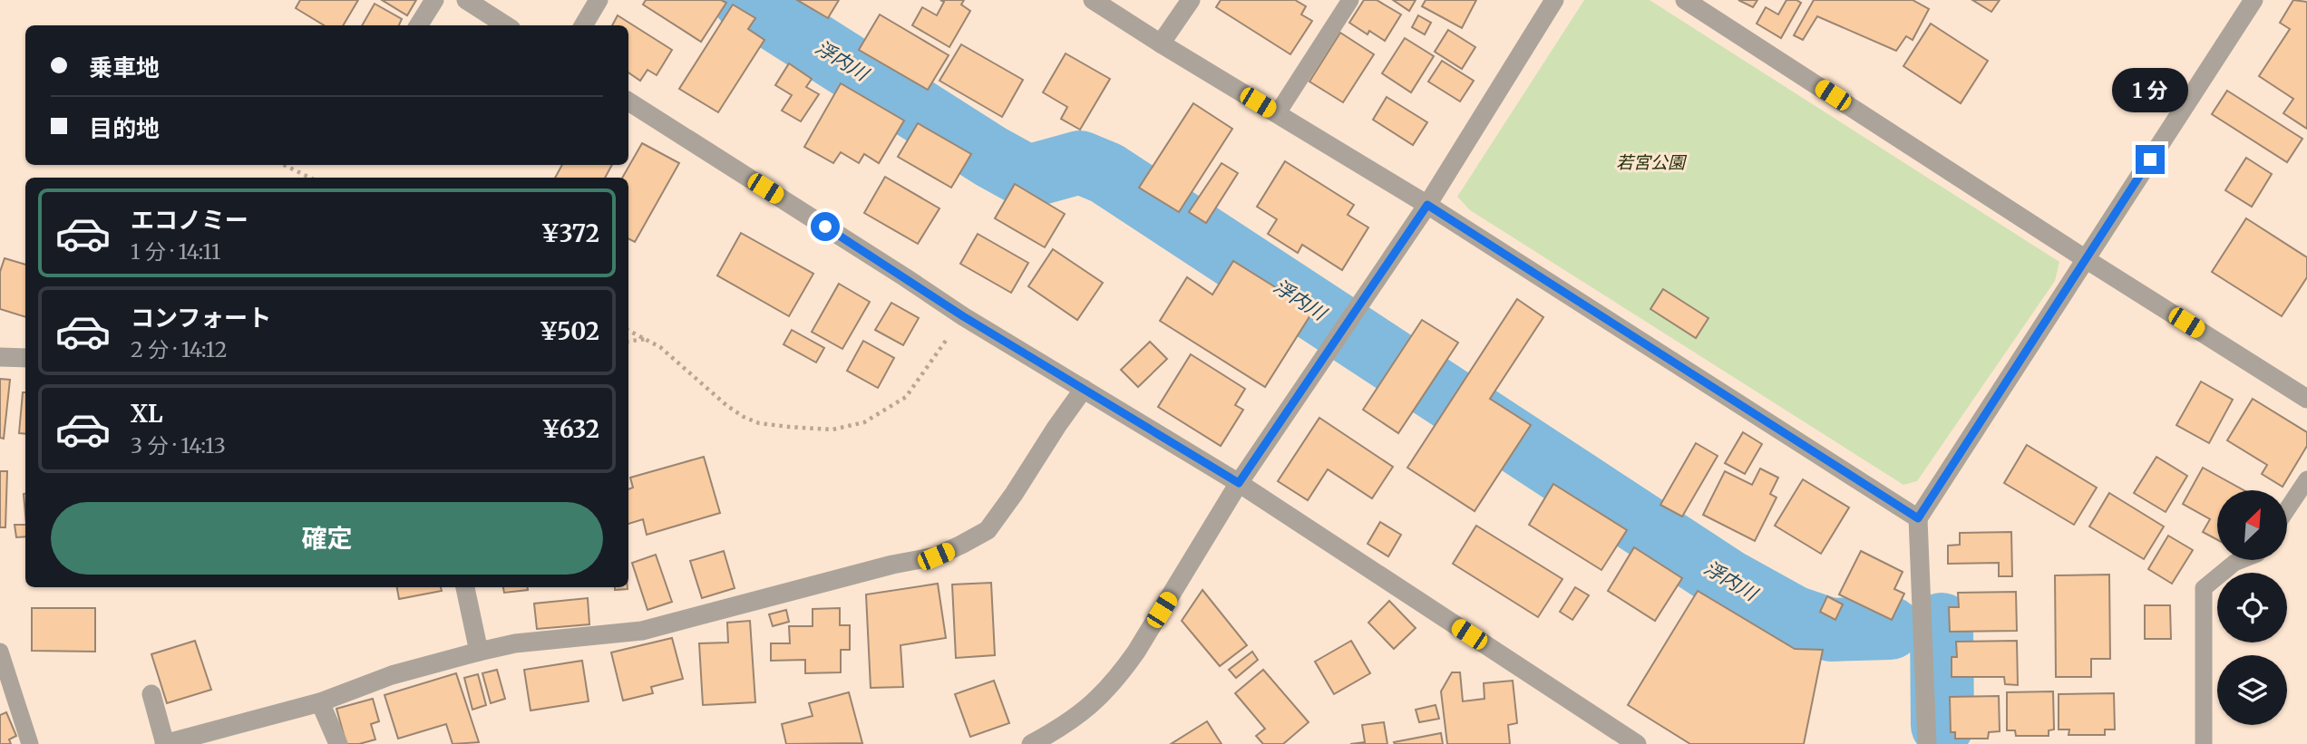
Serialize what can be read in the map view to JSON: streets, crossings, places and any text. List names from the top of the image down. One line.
{"water":["浮内川"],"parks":["若宮公園"],"north":"top right","page":{"banner":["乗車地","目的地"],"bubble":"1 分","list":[{"name":"エコノミー","note":"1 分 · 14:11","value":"¥372"},{"name":"コンフォート","note":"2 分 · 14:12","value":"¥502"},{"name":"XL","note":"3 分 · 14:13","value":"¥632"}],"buttons":"確定"}}
